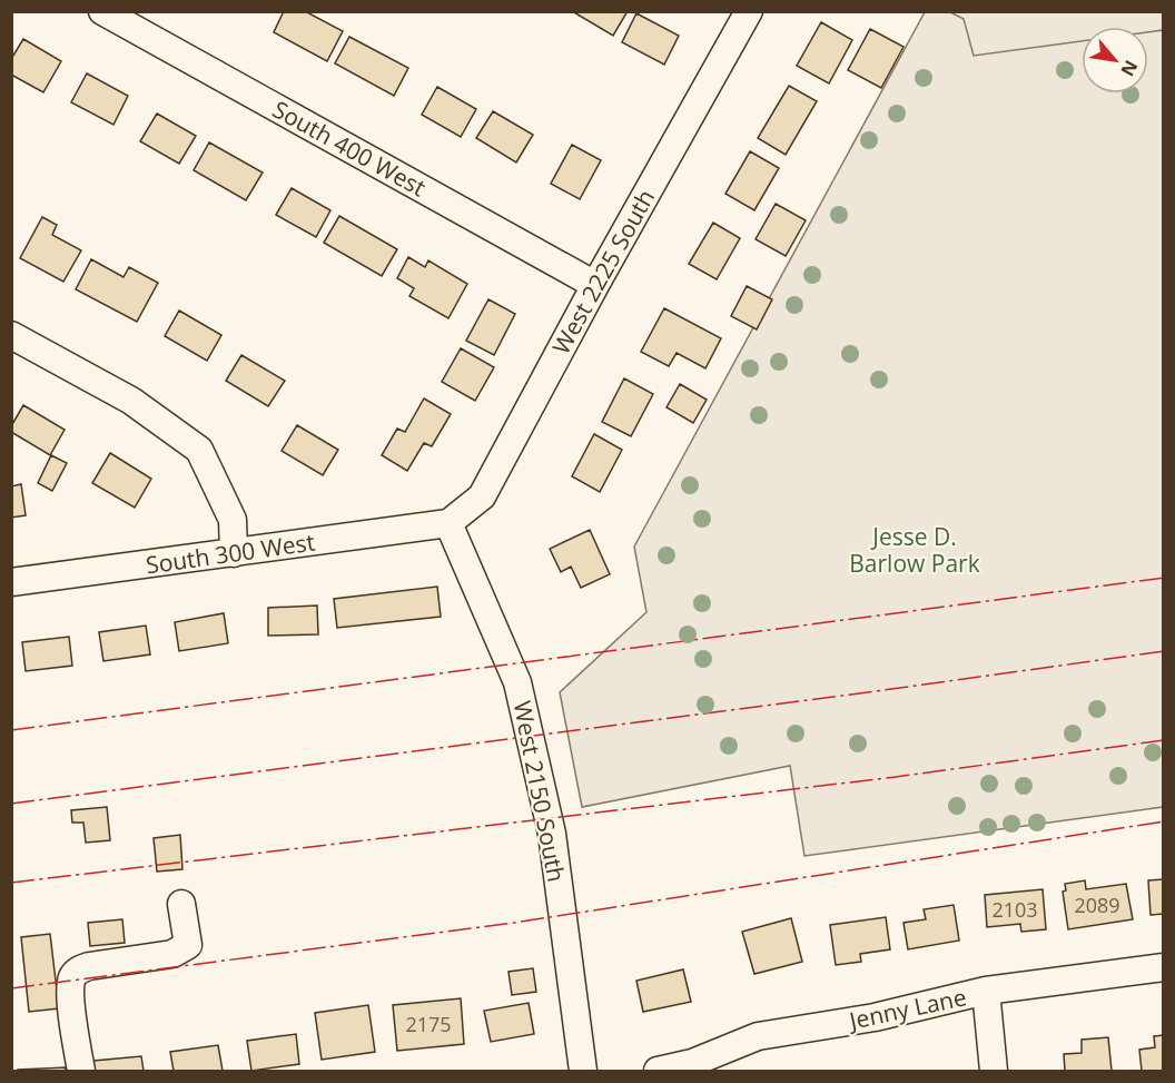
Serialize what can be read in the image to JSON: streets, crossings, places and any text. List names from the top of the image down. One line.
{"streets":{"street":["South 400 West","West 2225 South","South 300 West","West 2150 South","Jenny Lane"]},"crossings":[["South 400 West","West 2225 South"],["West 2225 South","South 300 West"],["West 2225 South","West 2150 South"],["South 300 West","West 2150 South"]],"parks":["Jesse D. Barlow Park"],"house_numbers":["2089","2103","2175"],"north":"bottom right"}
